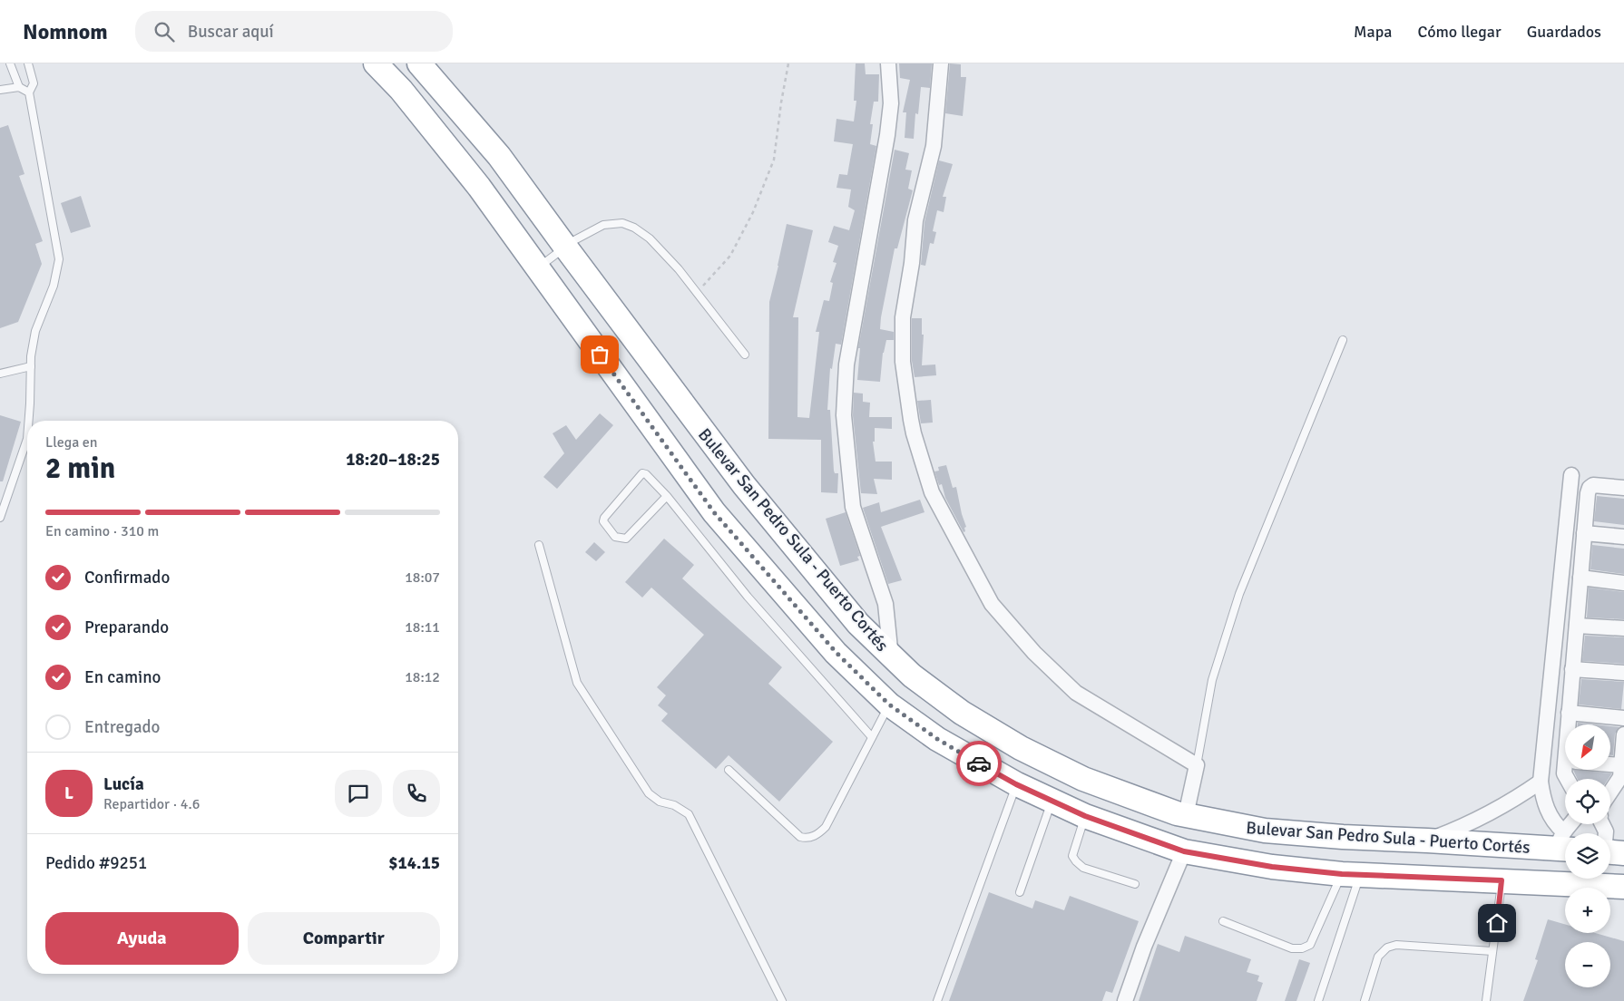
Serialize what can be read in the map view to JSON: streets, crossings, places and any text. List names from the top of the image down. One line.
{"streets":{"highway":["Bulevar San Pedro Sula - Puerto Cortés"]},"north":"bottom left","page":{"header":"Nomnom","search":"Buscar aquí","nav":["Mapa","Cómo llegar","Guardados"],"heading":["2 min","Llega en","18:20–18:25"],"panel":["Lucía","Repartidor · 4.6","Pedido #9251","$14.15"],"bar":"En camino · 310 m","list":[["Confirmado","18:07"],["Preparando","18:11"],["En camino","18:12"],"Entregado"],"map_buttons":["+","−"],"round":"L","buttons":["Ayuda","Compartir"]}}
